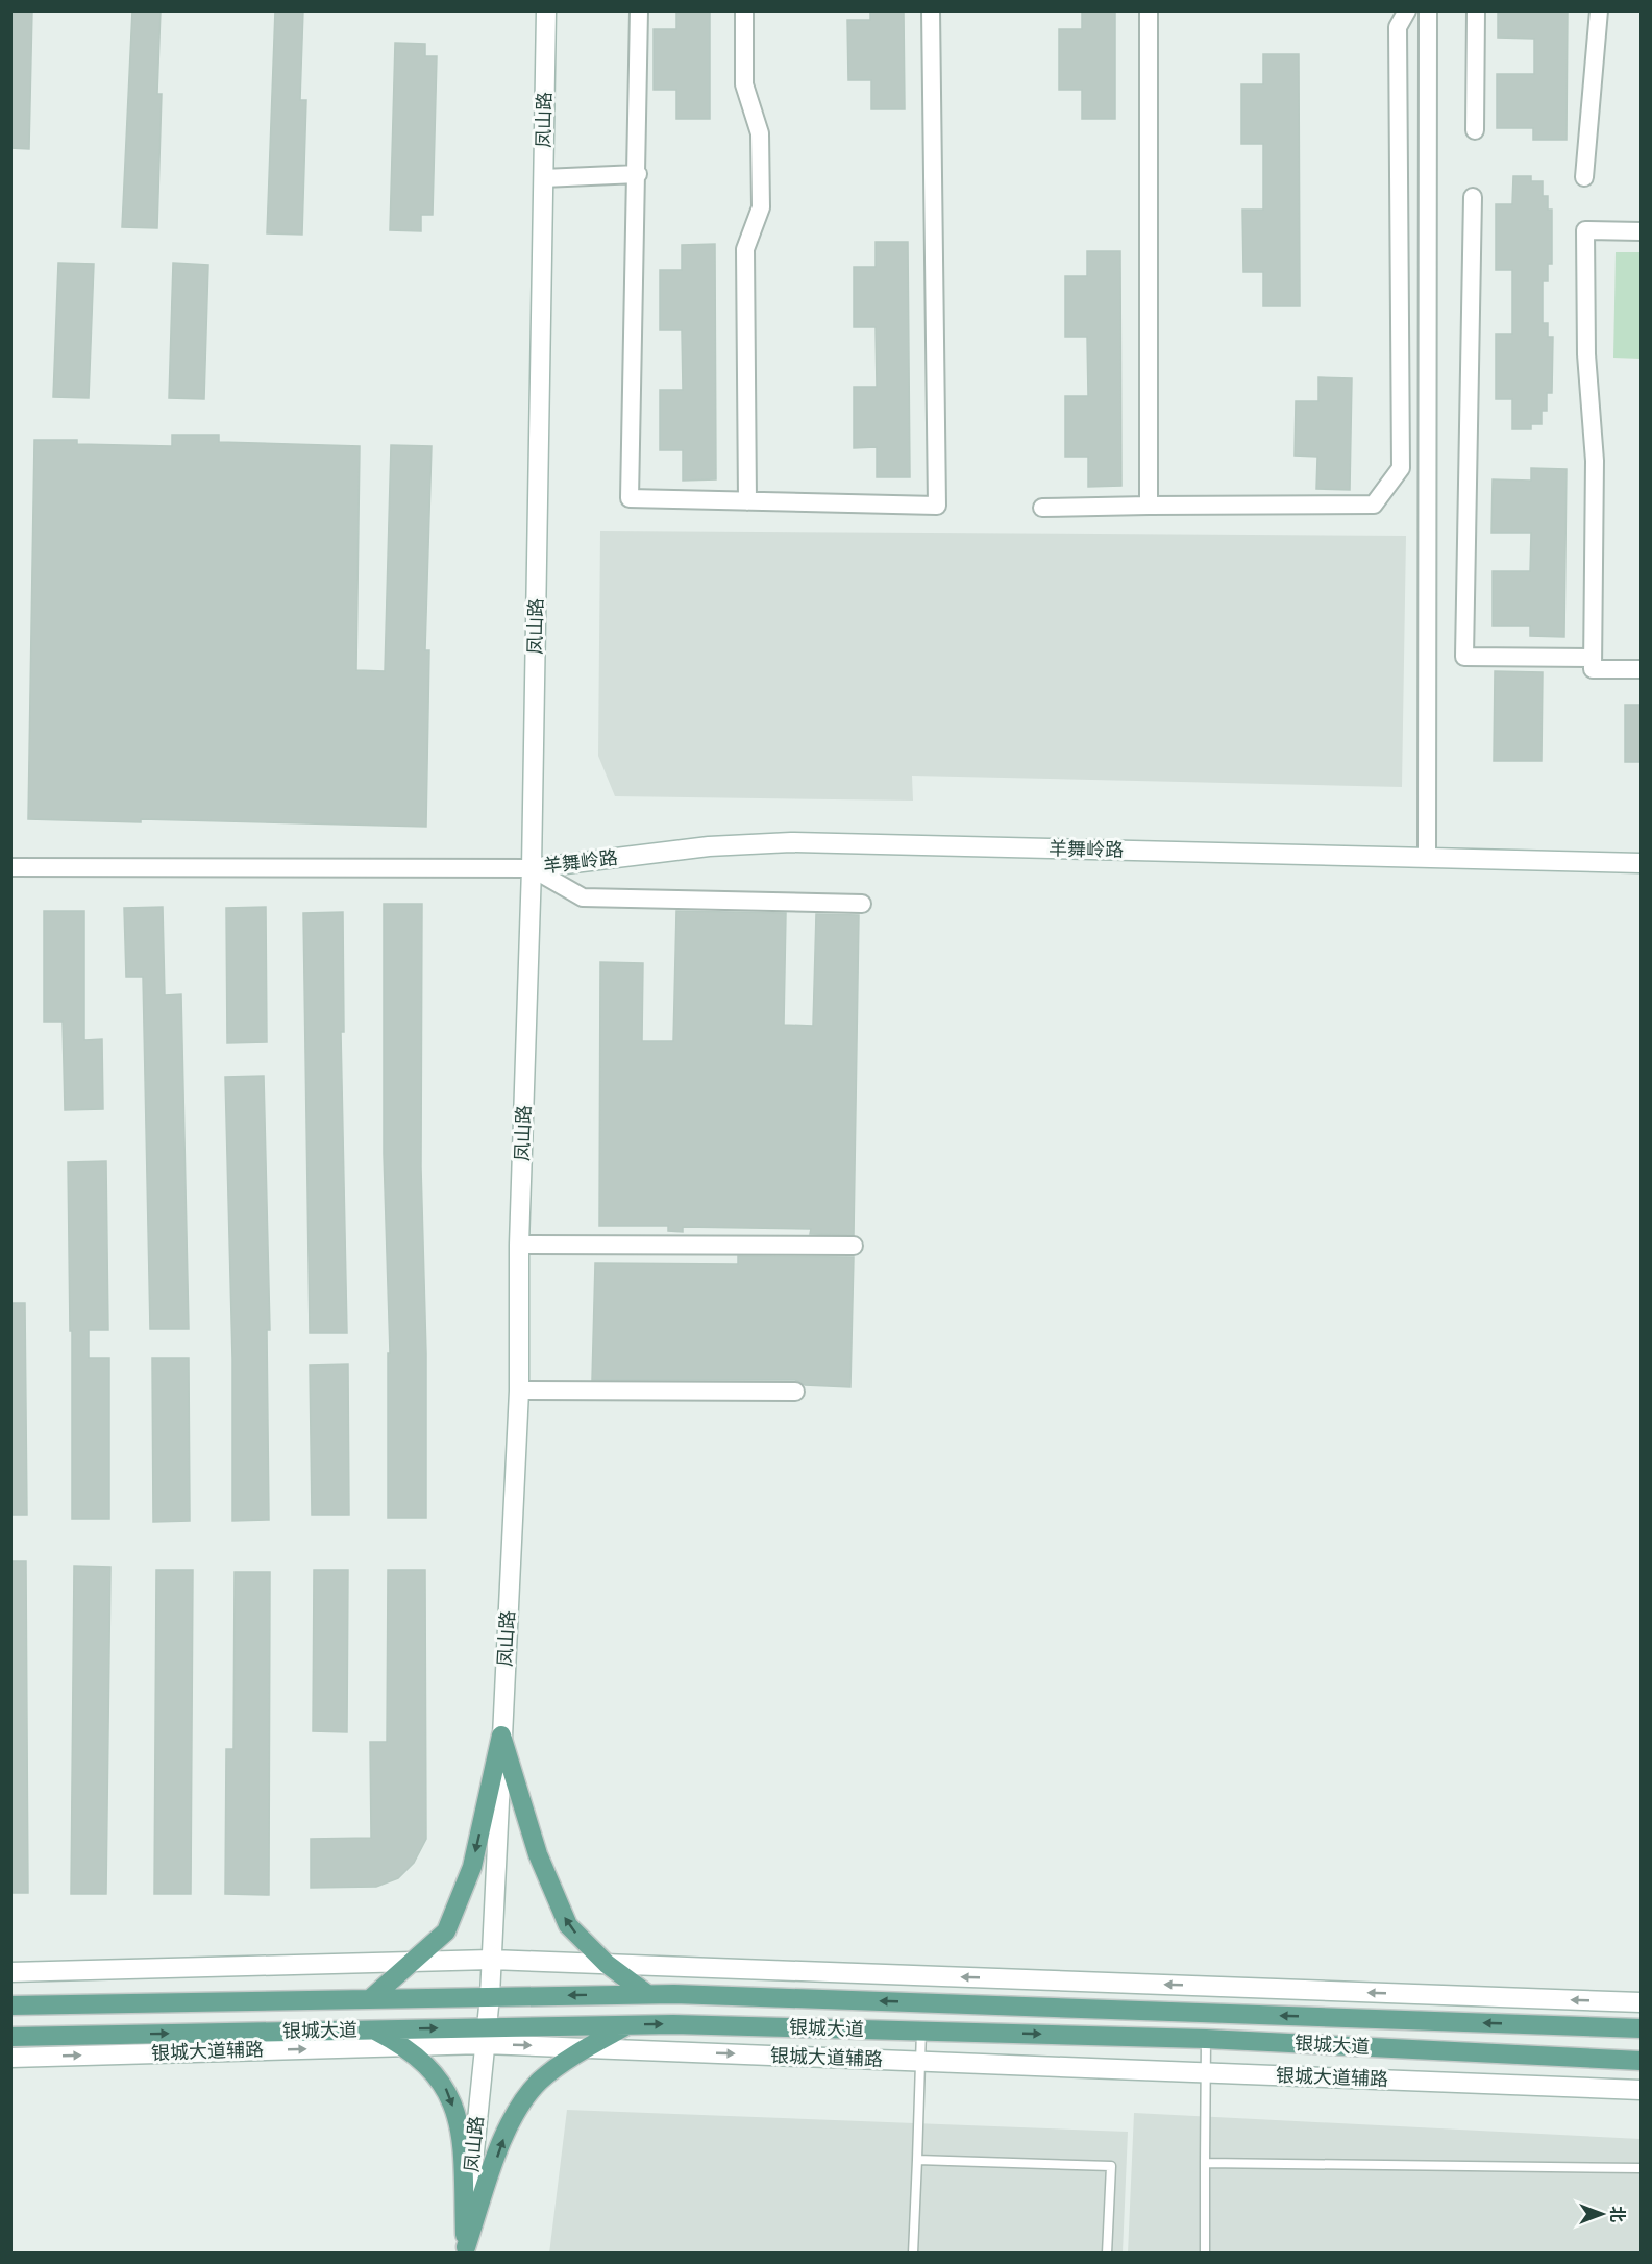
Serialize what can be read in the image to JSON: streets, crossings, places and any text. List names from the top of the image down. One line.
{"streets":{"main road":["银城大道"],"street":["凤山路","羊舞岭路","银城大道辅路"]},"crossings":[["凤山路","羊舞岭路"],["凤山路","银城大道"],["凤山路","银城大道辅路"],["银城大道","银城大道辅路"]],"north":"right"}
